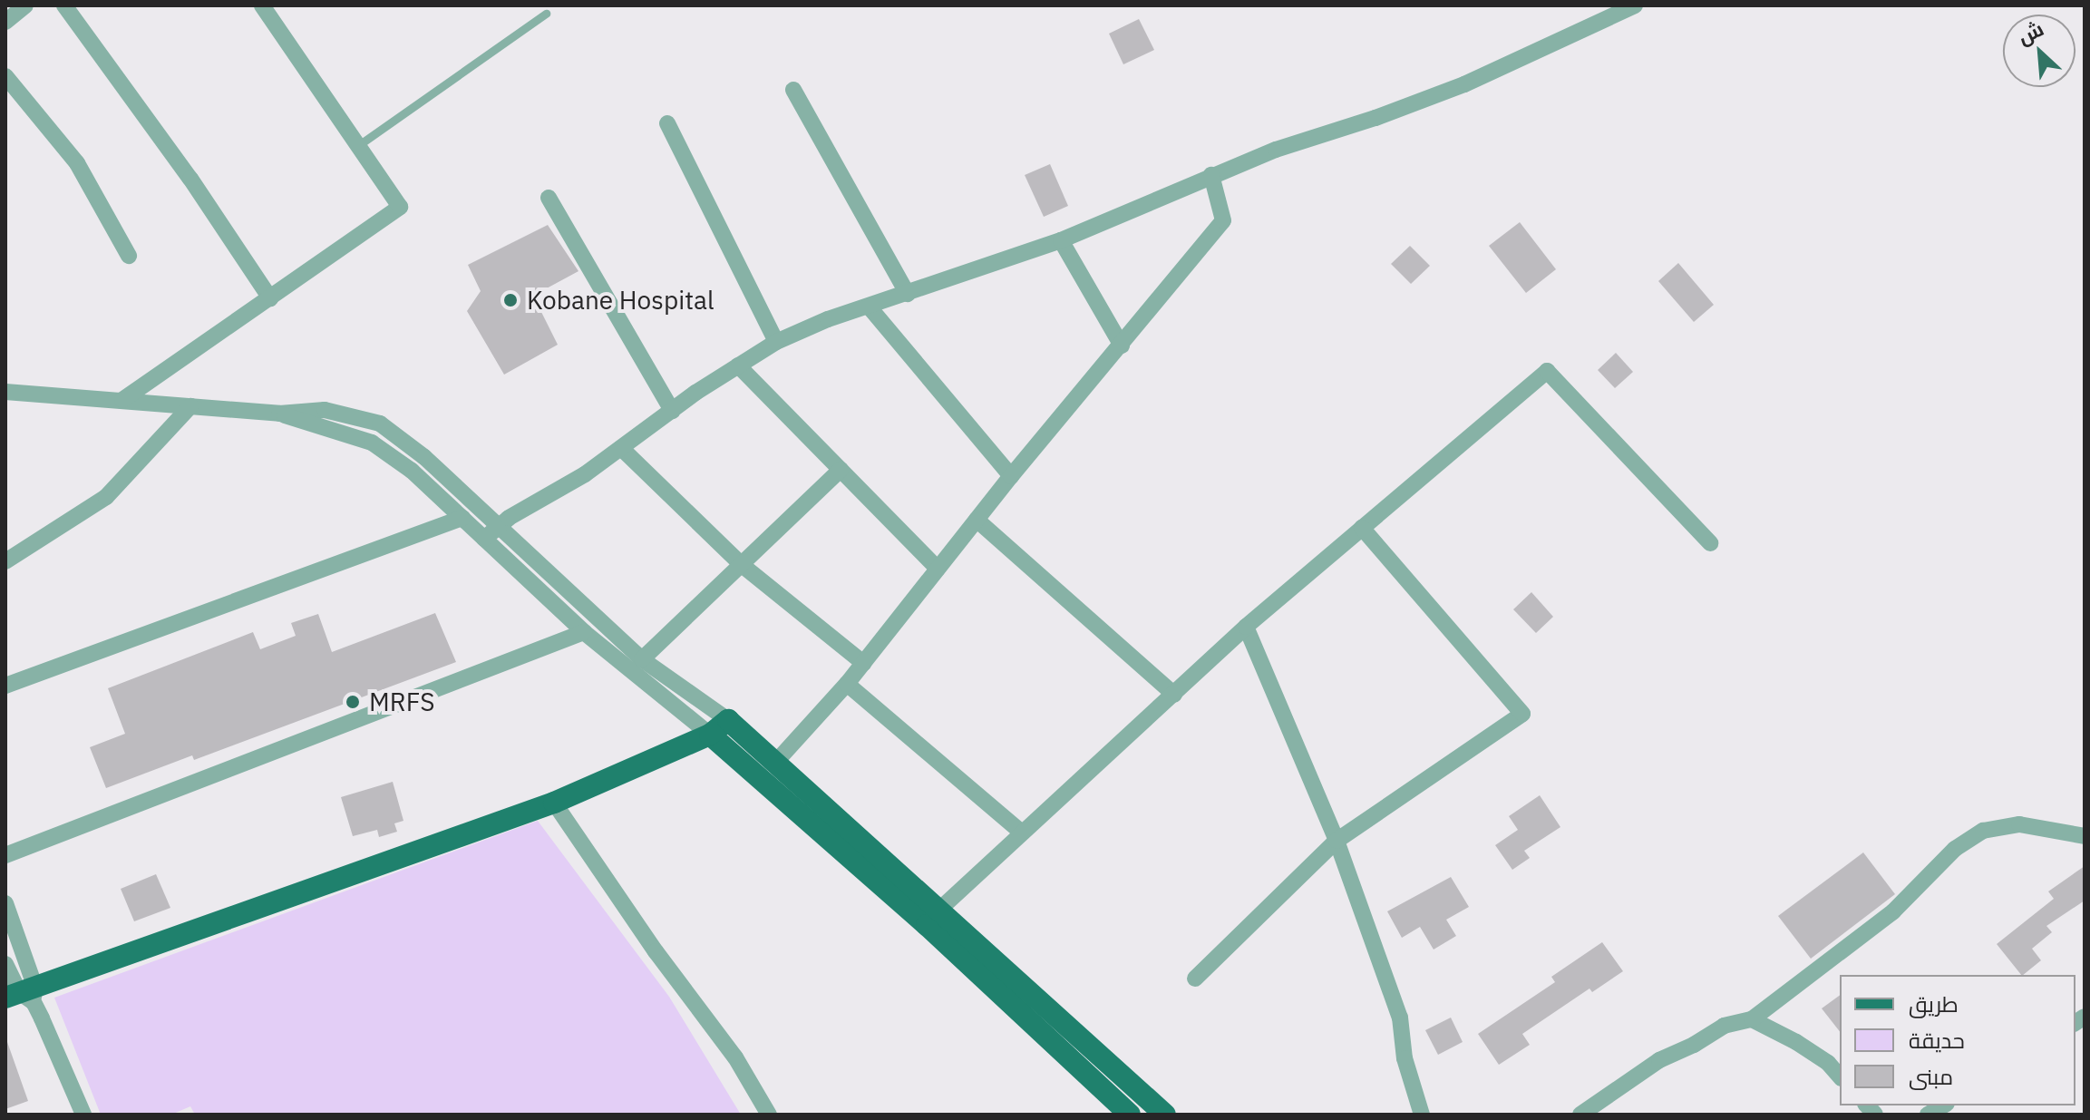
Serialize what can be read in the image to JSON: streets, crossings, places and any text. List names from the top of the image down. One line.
{"places":["Kobane Hospital","MRFS"],"legend":["طريق","حديقة","مبنى"],"north":"top left"}
